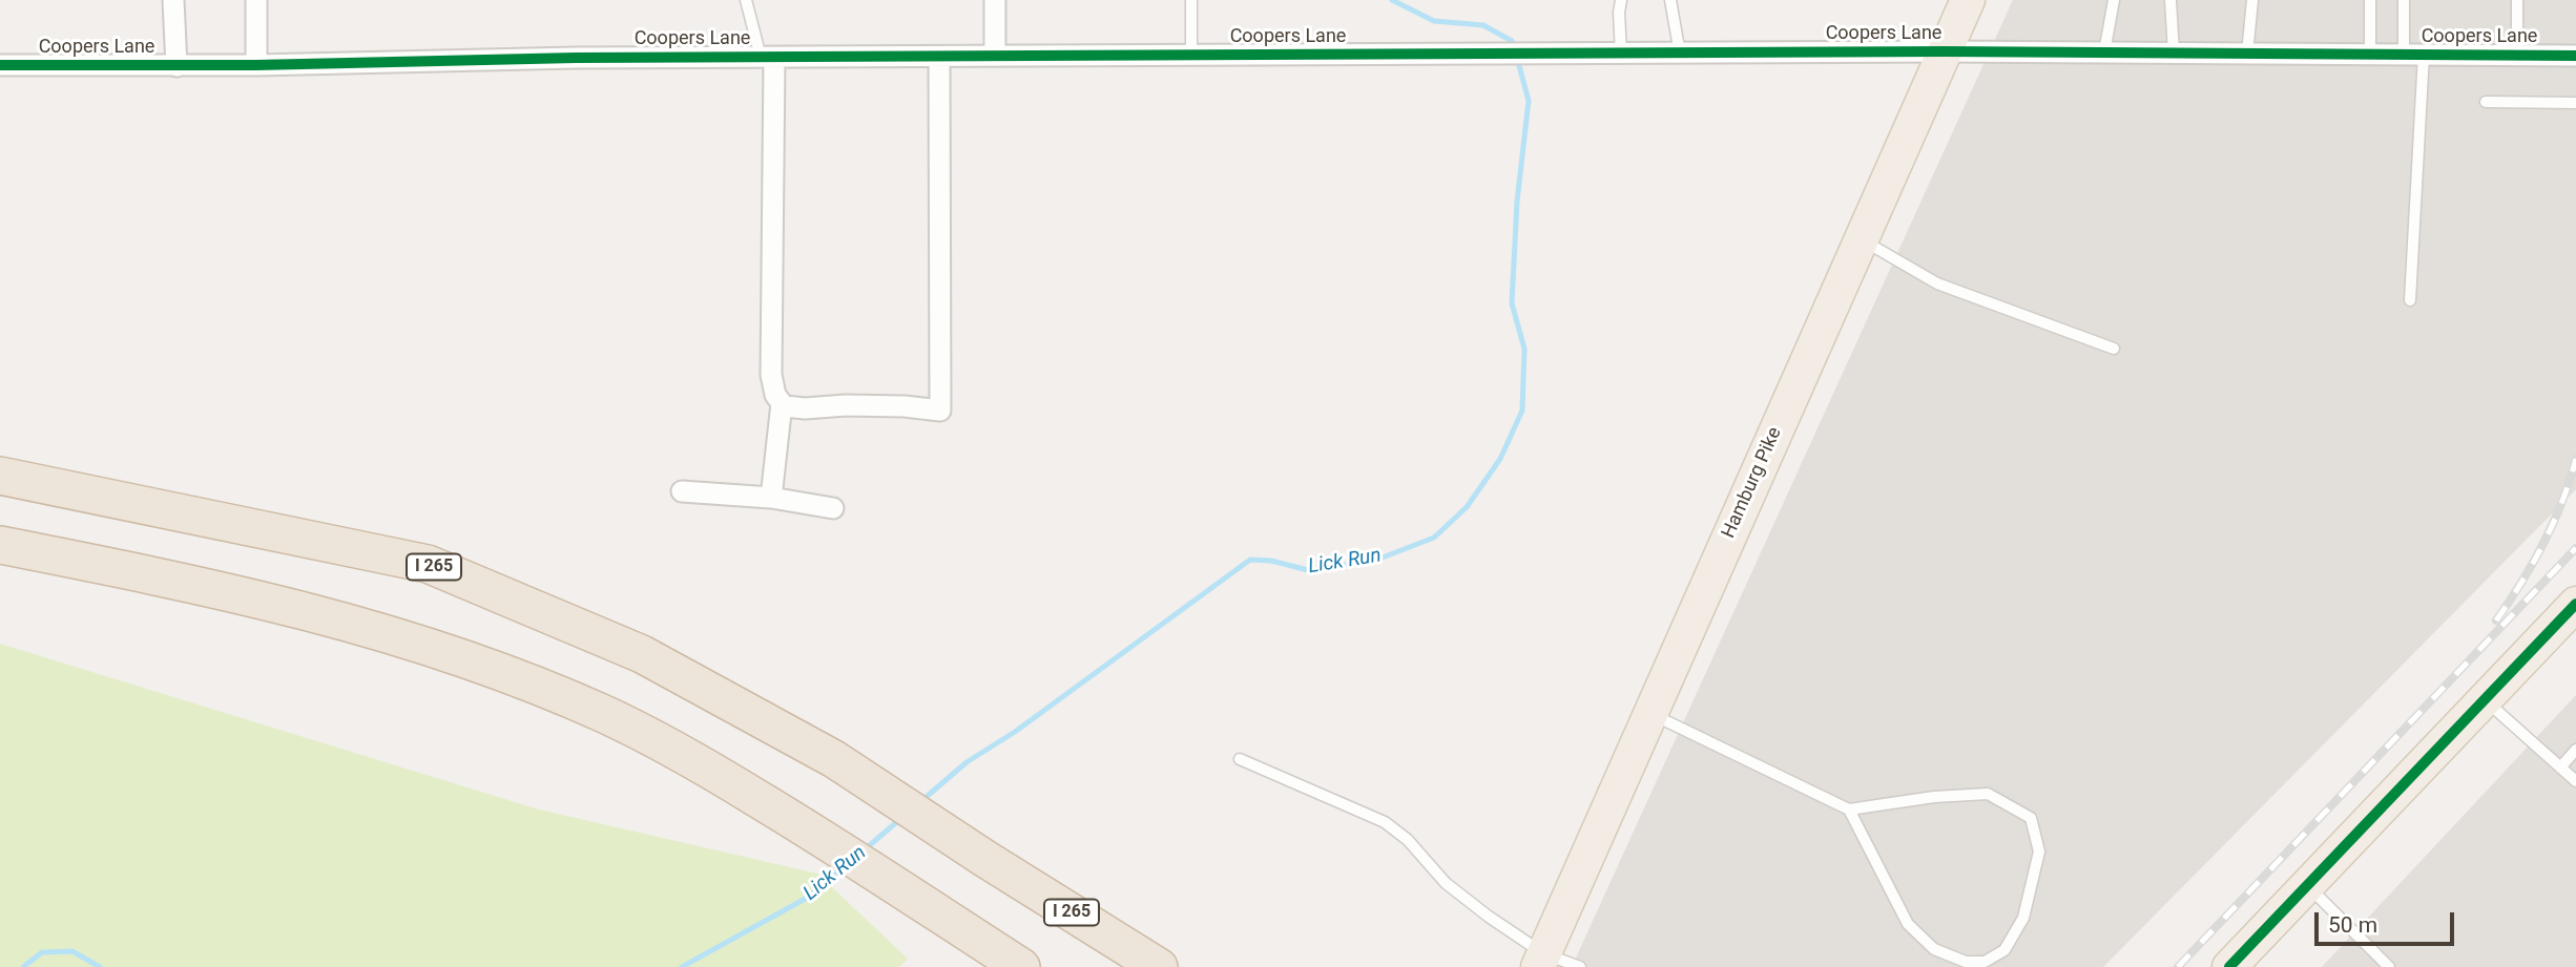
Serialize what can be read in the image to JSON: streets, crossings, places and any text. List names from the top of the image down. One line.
{"streets":{"highway":["I 265"],"main road":["Hamburg Pike"],"street":["Coopers Lane"]},"crossings":[["Coopers Lane","Hamburg Pike"]],"water":["Lick Run"],"scale_bar":"50 m"}
